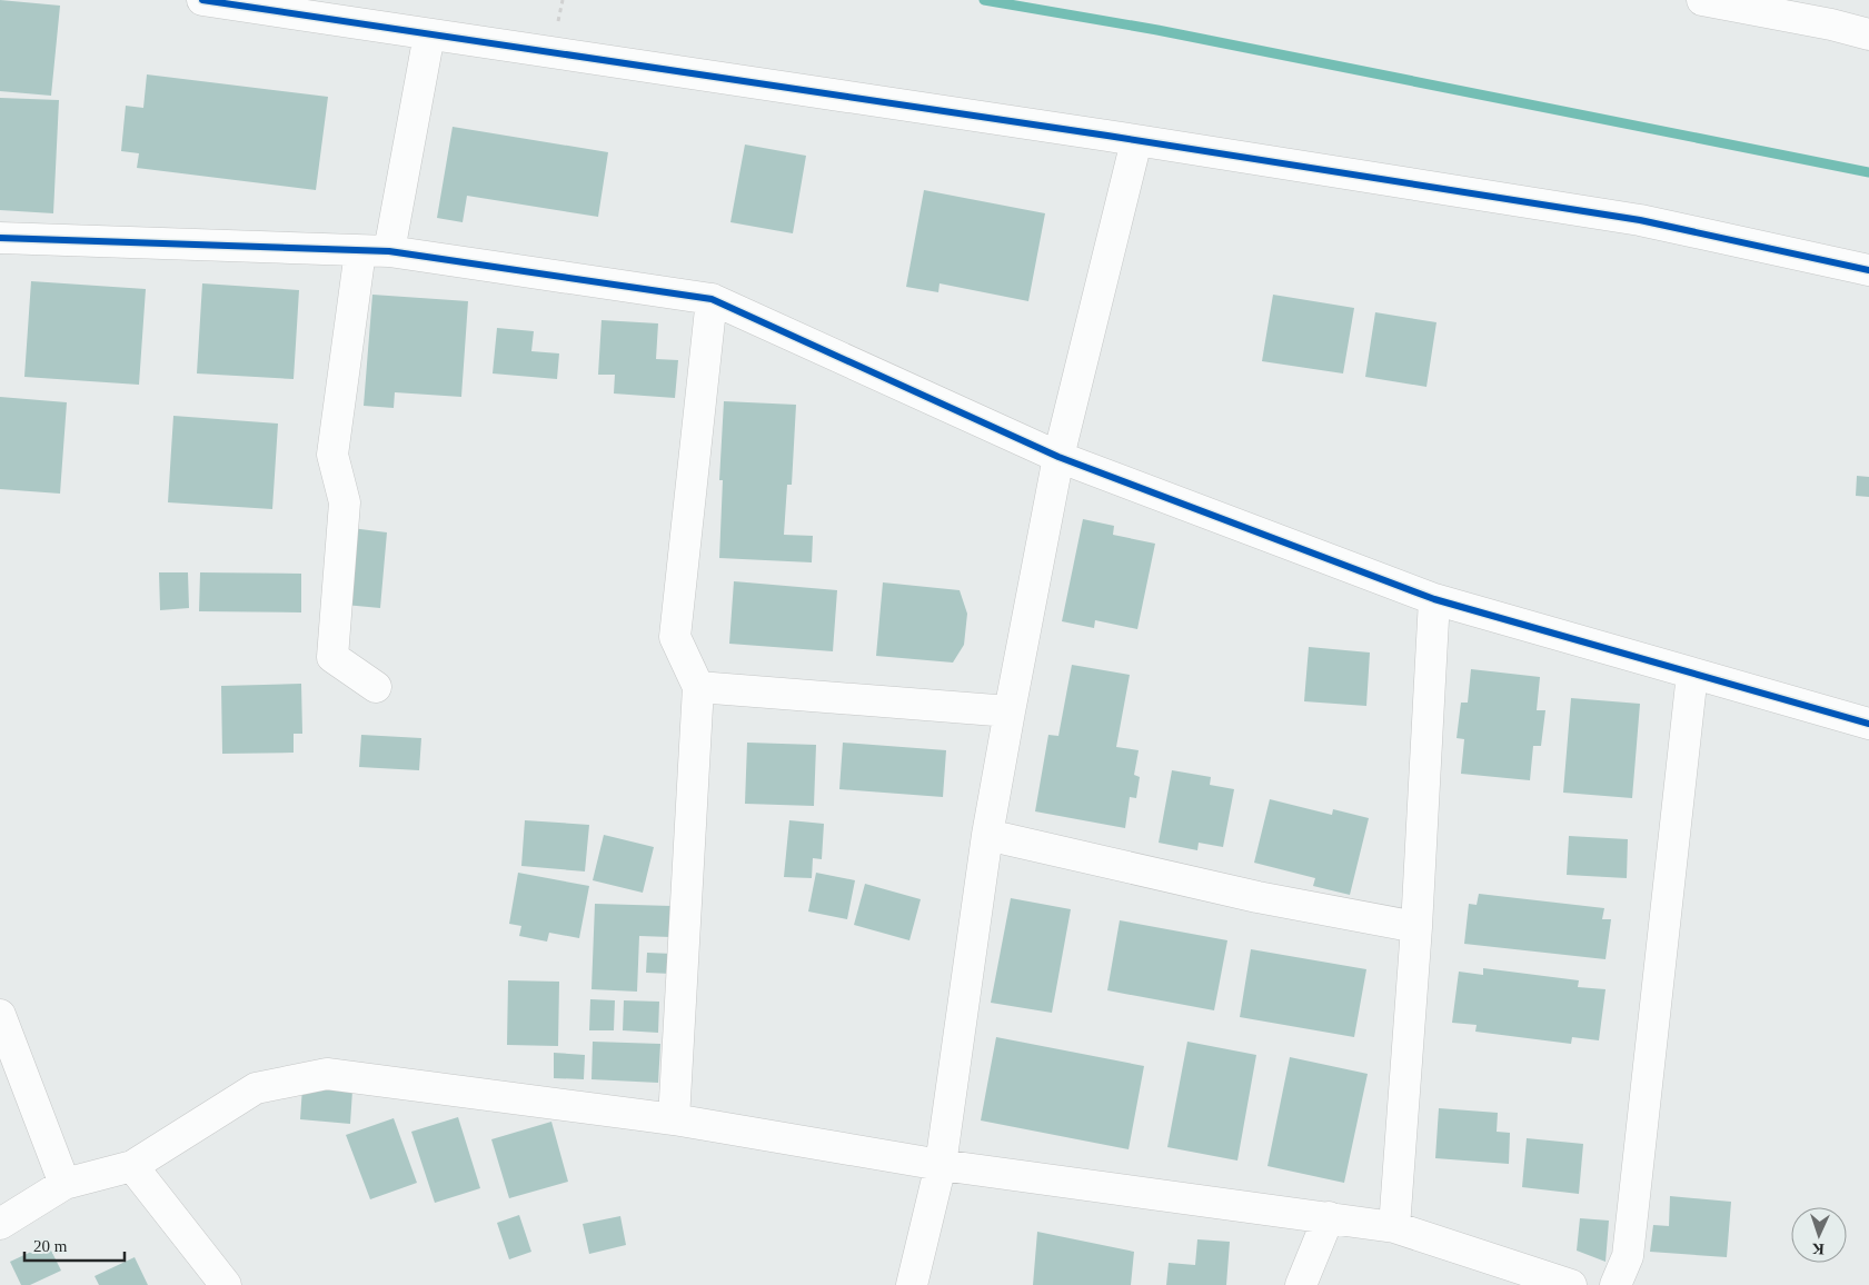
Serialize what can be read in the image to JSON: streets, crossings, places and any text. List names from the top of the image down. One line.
{"scale_bar":"20 m","north":"bottom"}
